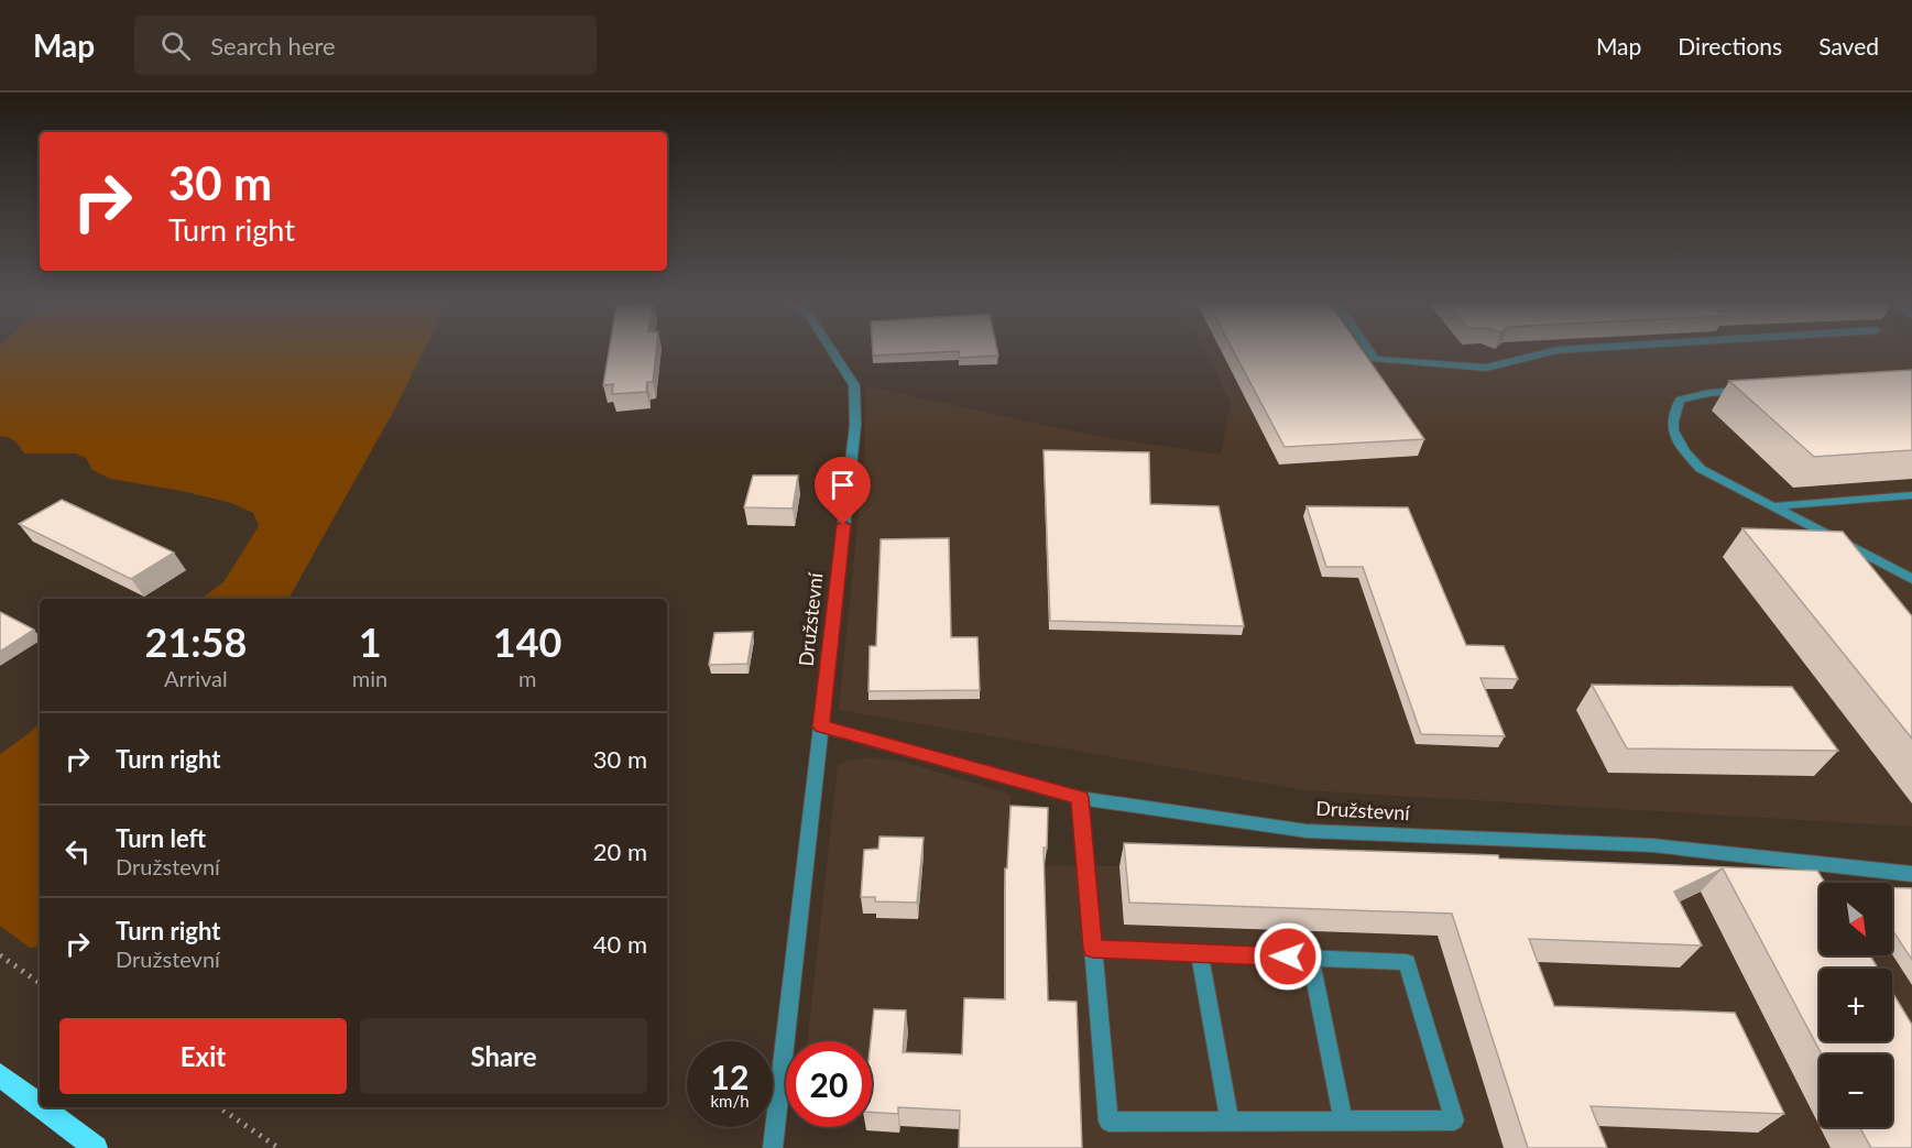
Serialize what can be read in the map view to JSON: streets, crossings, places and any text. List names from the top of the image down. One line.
{"streets":{"street":["Družstevní"]},"north":"bottom right","page":{"header":"Map","search":"Search here","nav":["Map","Directions","Saved"],"turn":["30 m","Turn right"],"eta":["21:58","Arrival","1","min","140","m"],"list":[{"name":"Turn right","value":"30 m"},{"name":"Turn left","note":"Družstevní","value":"20 m"},{"name":"Turn right","note":"Družstevní","value":"40 m"}],"map_buttons":["+","−"],"buttons":["Exit","Share"],"speed":"12 km/h","limit":"20"}}
